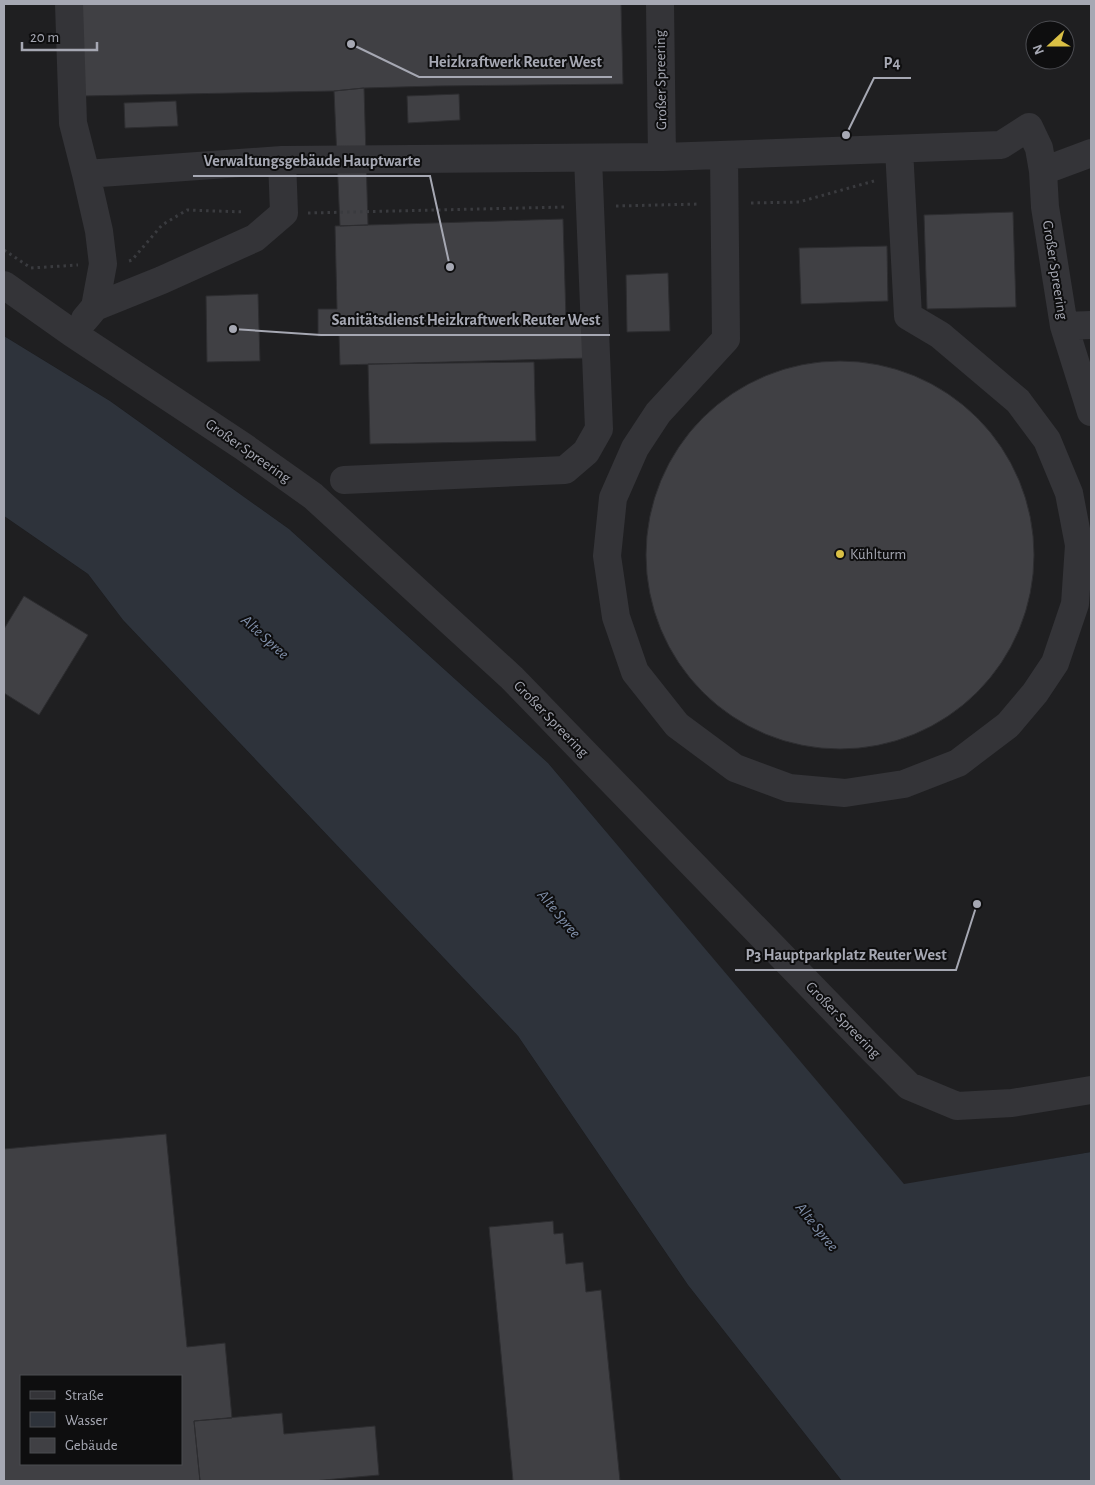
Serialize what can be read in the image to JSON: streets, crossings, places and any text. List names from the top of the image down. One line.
{"streets":{"lane":["Großer Spreering"]},"water":["Alte Spree"],"places":["Heizkraftwerk Reuter West","P4","Verwaltungsgebäude Hauptwarte","Sanitätsdienst Heizkraftwerk Reuter West","Kühlturm","P3 Hauptparkplatz Reuter West"],"legend":["Straße","Wasser","Gebäude"],"scale_bar":"20 m","north":"left"}
